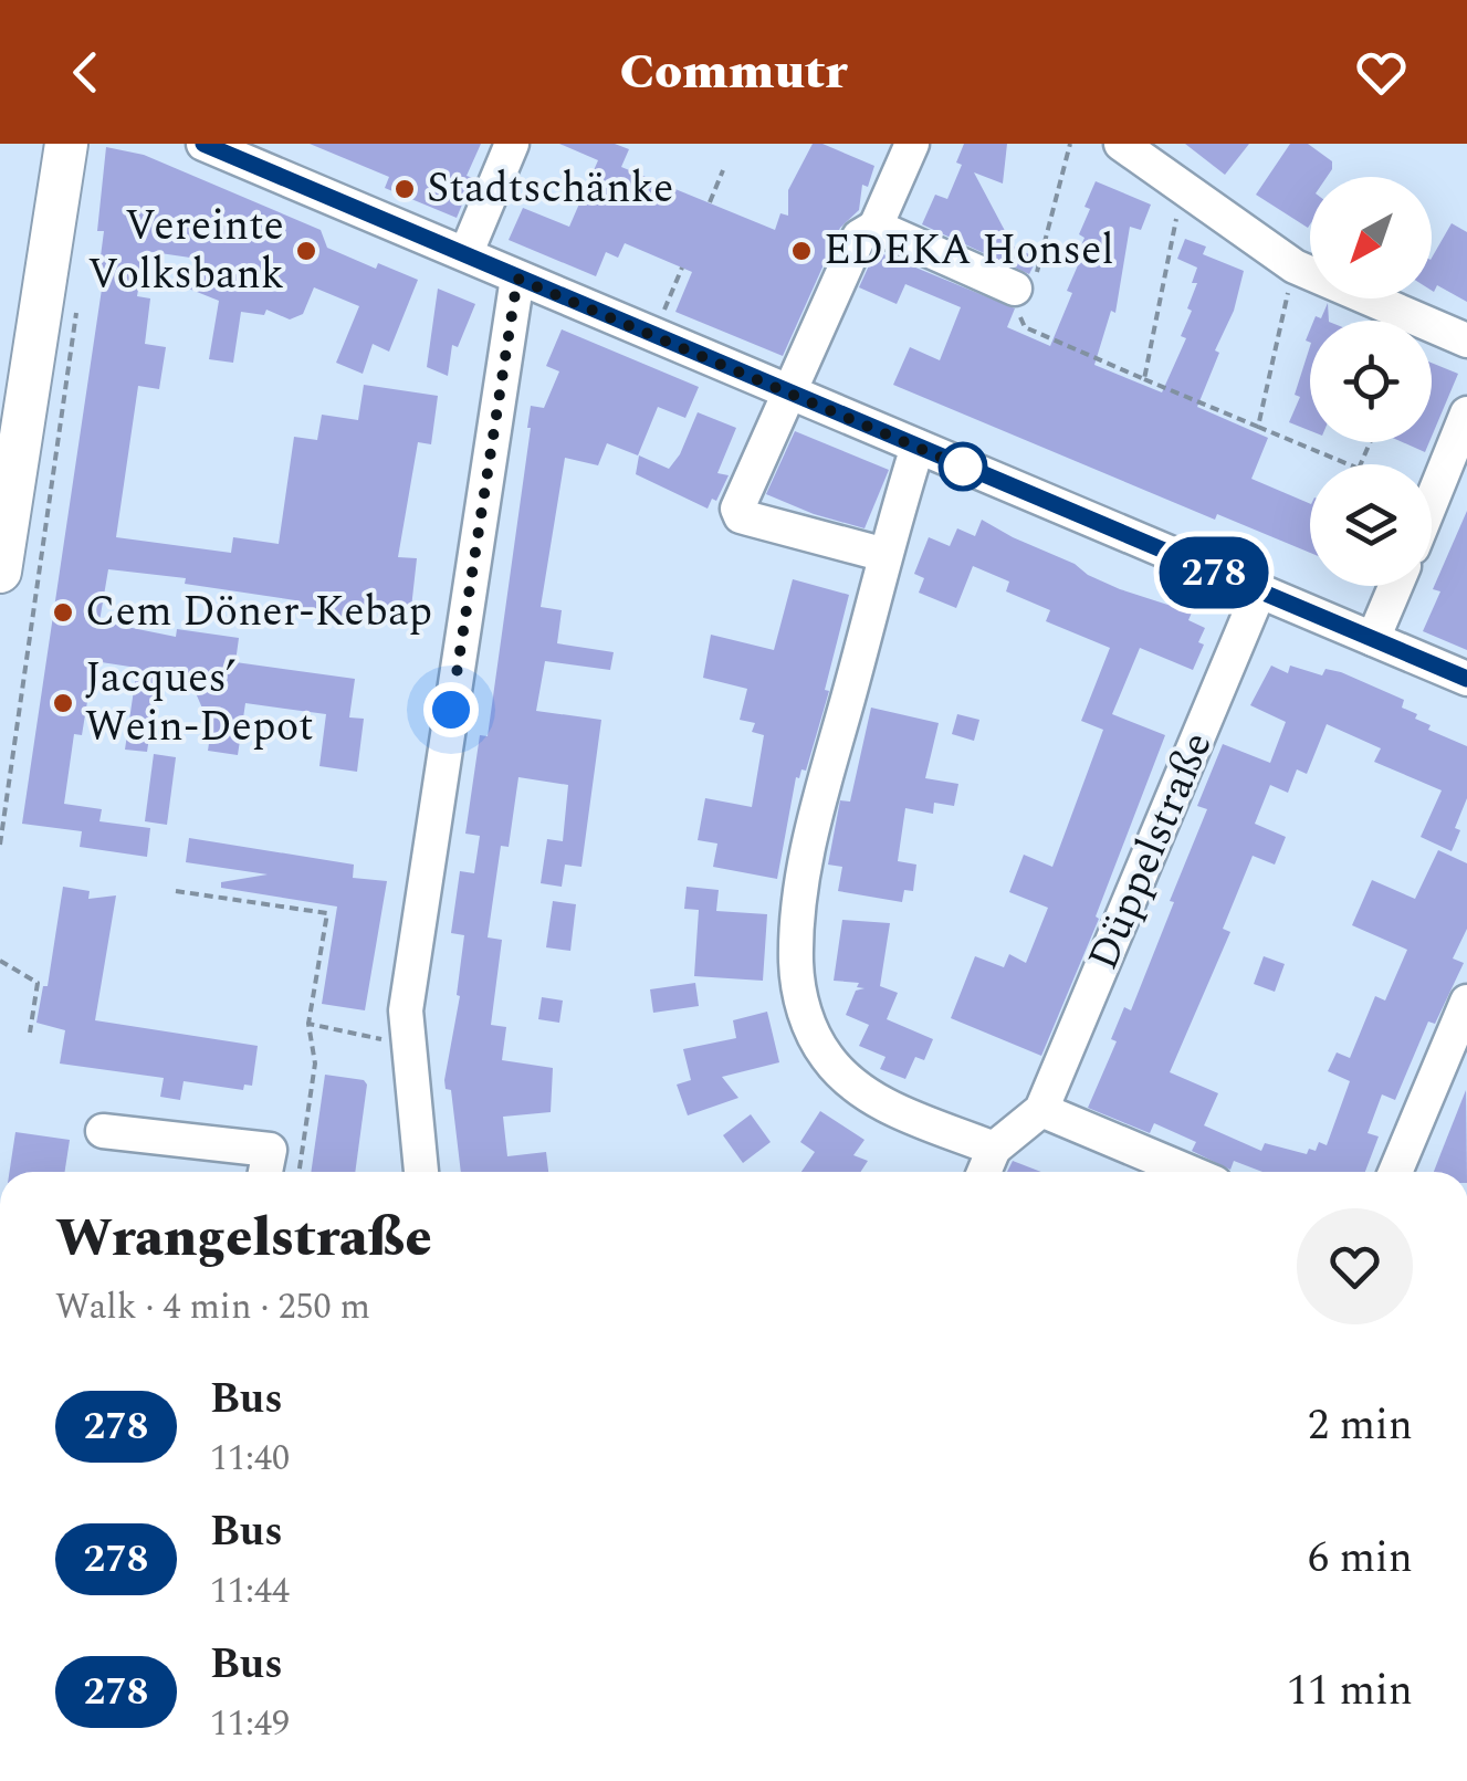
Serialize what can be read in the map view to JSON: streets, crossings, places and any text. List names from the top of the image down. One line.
{"streets":{"street":["Düppelstraße"]},"places":["Stadtschänke","Vereinte Volksbank","EDEKA Honsel","Cem Döner-Kebap","Jacques’ Wein-Depot"],"lines":["bus line 278"],"north":"bottom left","page":{"header":"Commutr","on_map":"278","heading":["Wrangelstraße","Walk · 4 min · 250 m"],"list":[{"mark":"278","name":"Bus","note":"11:40","value":"2 min"},{"mark":"278","name":"Bus","note":"11:44","value":"6 min"},{"mark":"278","name":"Bus","note":"11:49","value":"11 min"}]}}
